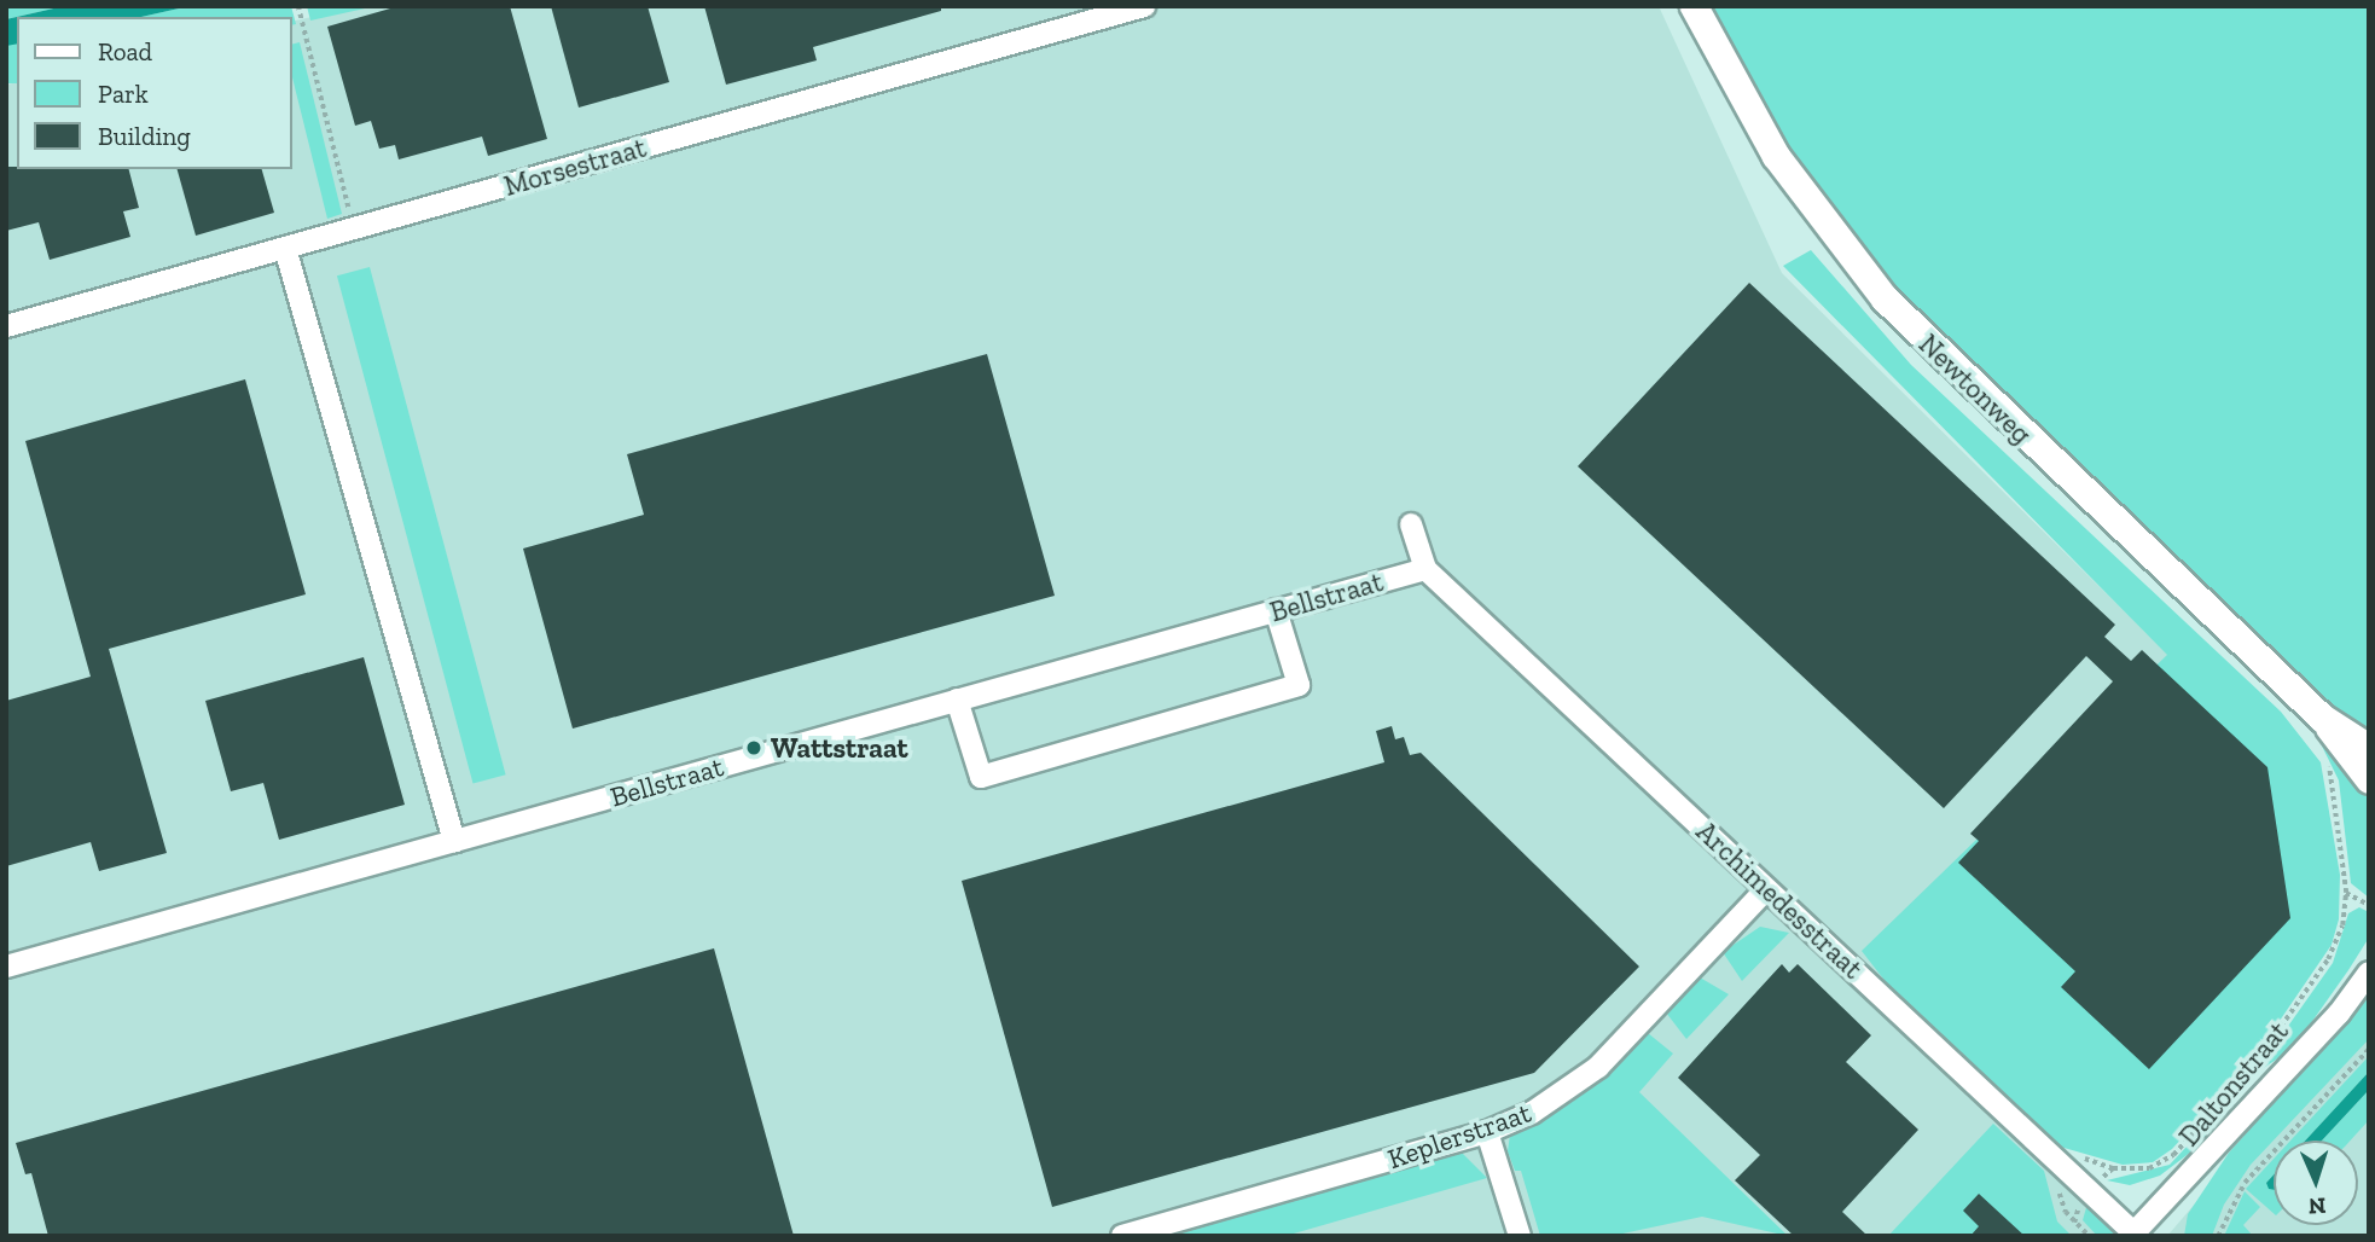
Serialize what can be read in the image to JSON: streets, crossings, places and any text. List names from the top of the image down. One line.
{"streets":{"main road":["Newtonweg"],"street":["Morsestraat","Bellstraat","Archimedesstraat","Daltonstraat","Keplerstraat"]},"crossings":[["Bellstraat","Archimedesstraat"],["Archimedesstraat","Daltonstraat"],["Archimedesstraat","Keplerstraat"]],"places":["Wattstraat"],"legend":["Road","Park","Building"],"north":"bottom"}
